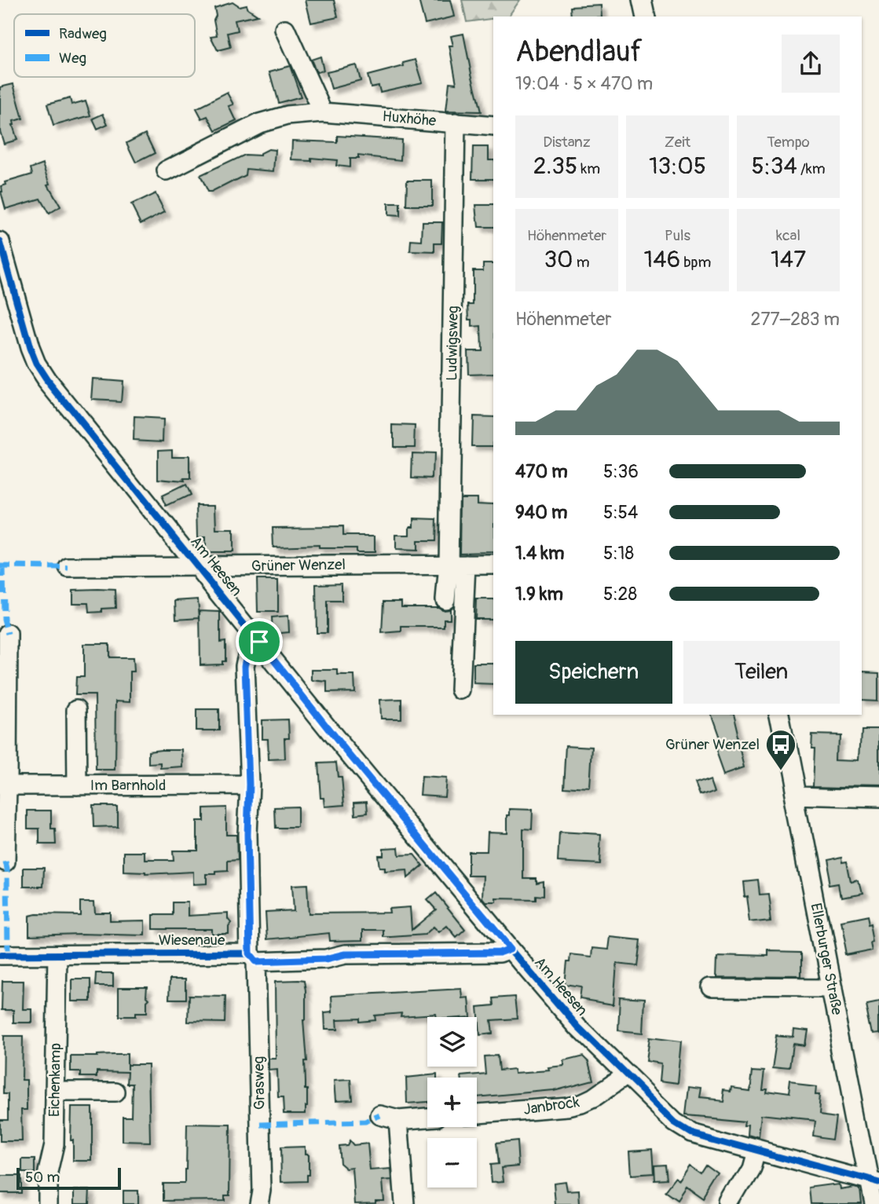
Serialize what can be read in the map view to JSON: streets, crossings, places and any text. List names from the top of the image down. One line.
{"streets":{"street":["Huxhöhe","Ludwigsweg","Grüner Wenzel","Am Heesen","Im Barnhold","Wiesenaue","Ellerburger Straße","Eichenkamp","Grasweg","Janbrock"]},"crossings":[["Huxhöhe","Ludwigsweg"],["Ludwigsweg","Grüner Wenzel"],["Grüner Wenzel","Am Heesen"],["Am Heesen","Wiesenaue"],["Am Heesen","Ellerburger Straße"],["Am Heesen","Grasweg"],["Am Heesen","Janbrock"],["Im Barnhold","Grasweg"],["Wiesenaue","Eichenkamp"],["Wiesenaue","Grasweg"]],"places":{"bus stop":["Grüner Wenzel"]},"legend":["Radweg","Weg"],"scale_bar":"50 m","page":{"heading":["Abendlauf","19:04 · 5 × 470 m"],"stats":[["Distanz","2.35 km"],["Zeit","13:05"],["Tempo","5:34 /km"],["Höhenmeter","30 m"],["Puls","146 bpm"],["kcal","147"]],"chart":["Höhenmeter","277–283 m"],"list":[{"name":"470 m","note":"5:36"},{"name":"940 m","note":"5:54"},{"name":"1.4 km","note":"5:18"},{"name":"1.9 km","note":"5:28"}],"buttons":["Speichern","Teilen"],"map_buttons":["+","−"],"scale":"50 m"}}
